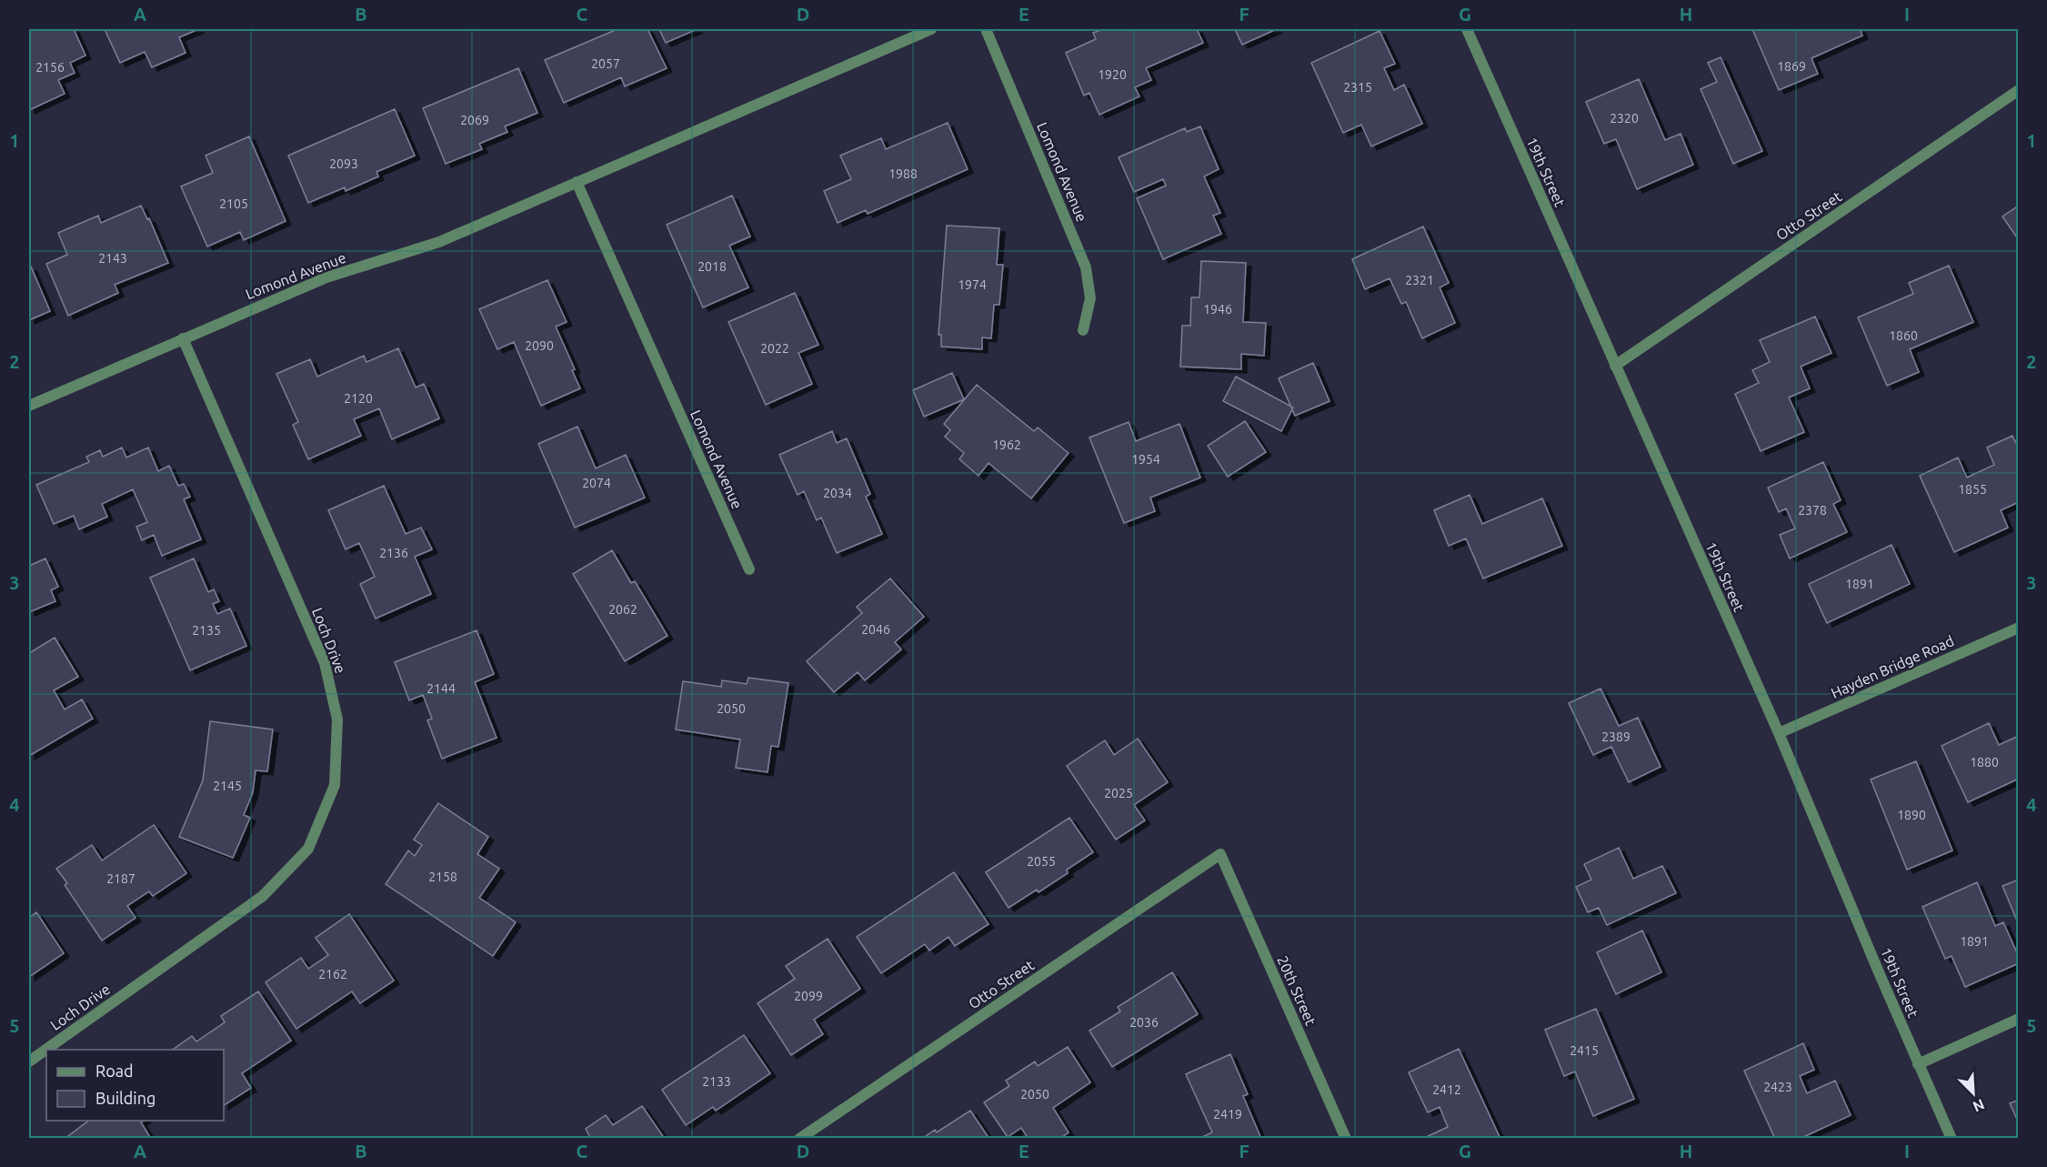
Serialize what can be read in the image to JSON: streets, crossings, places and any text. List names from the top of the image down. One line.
{"streets":{"street":["Lomond Avenue","19th Street","Otto Street","Loch Drive","Hayden Bridge Road","20th Street"]},"crossings":[["Lomond Avenue","Loch Drive"],["19th Street","Otto Street"],["19th Street","Hayden Bridge Road"],["Otto Street","20th Street"]],"house_numbers":["2057","1869","2156","1920","2315","2320","2069","2093","1988","2105","2143","2018","2321","1974","1946","1860","2090","2022","2120","1962","1954","2074","1855","2034","2378","2136","1891","2062","2046","2135","2144","2050","2389","1880","2145","2025","1890","2055","2158","2187","1891","2162","2099","2036","2415","2133","2423","2412","2050","2419"],"legend":["Road","Building"],"north":"bottom right","grid":{"columns":["A","B","C","D","E","F","G","H","I"],"rows":["1","2","3","4","5"]}}
